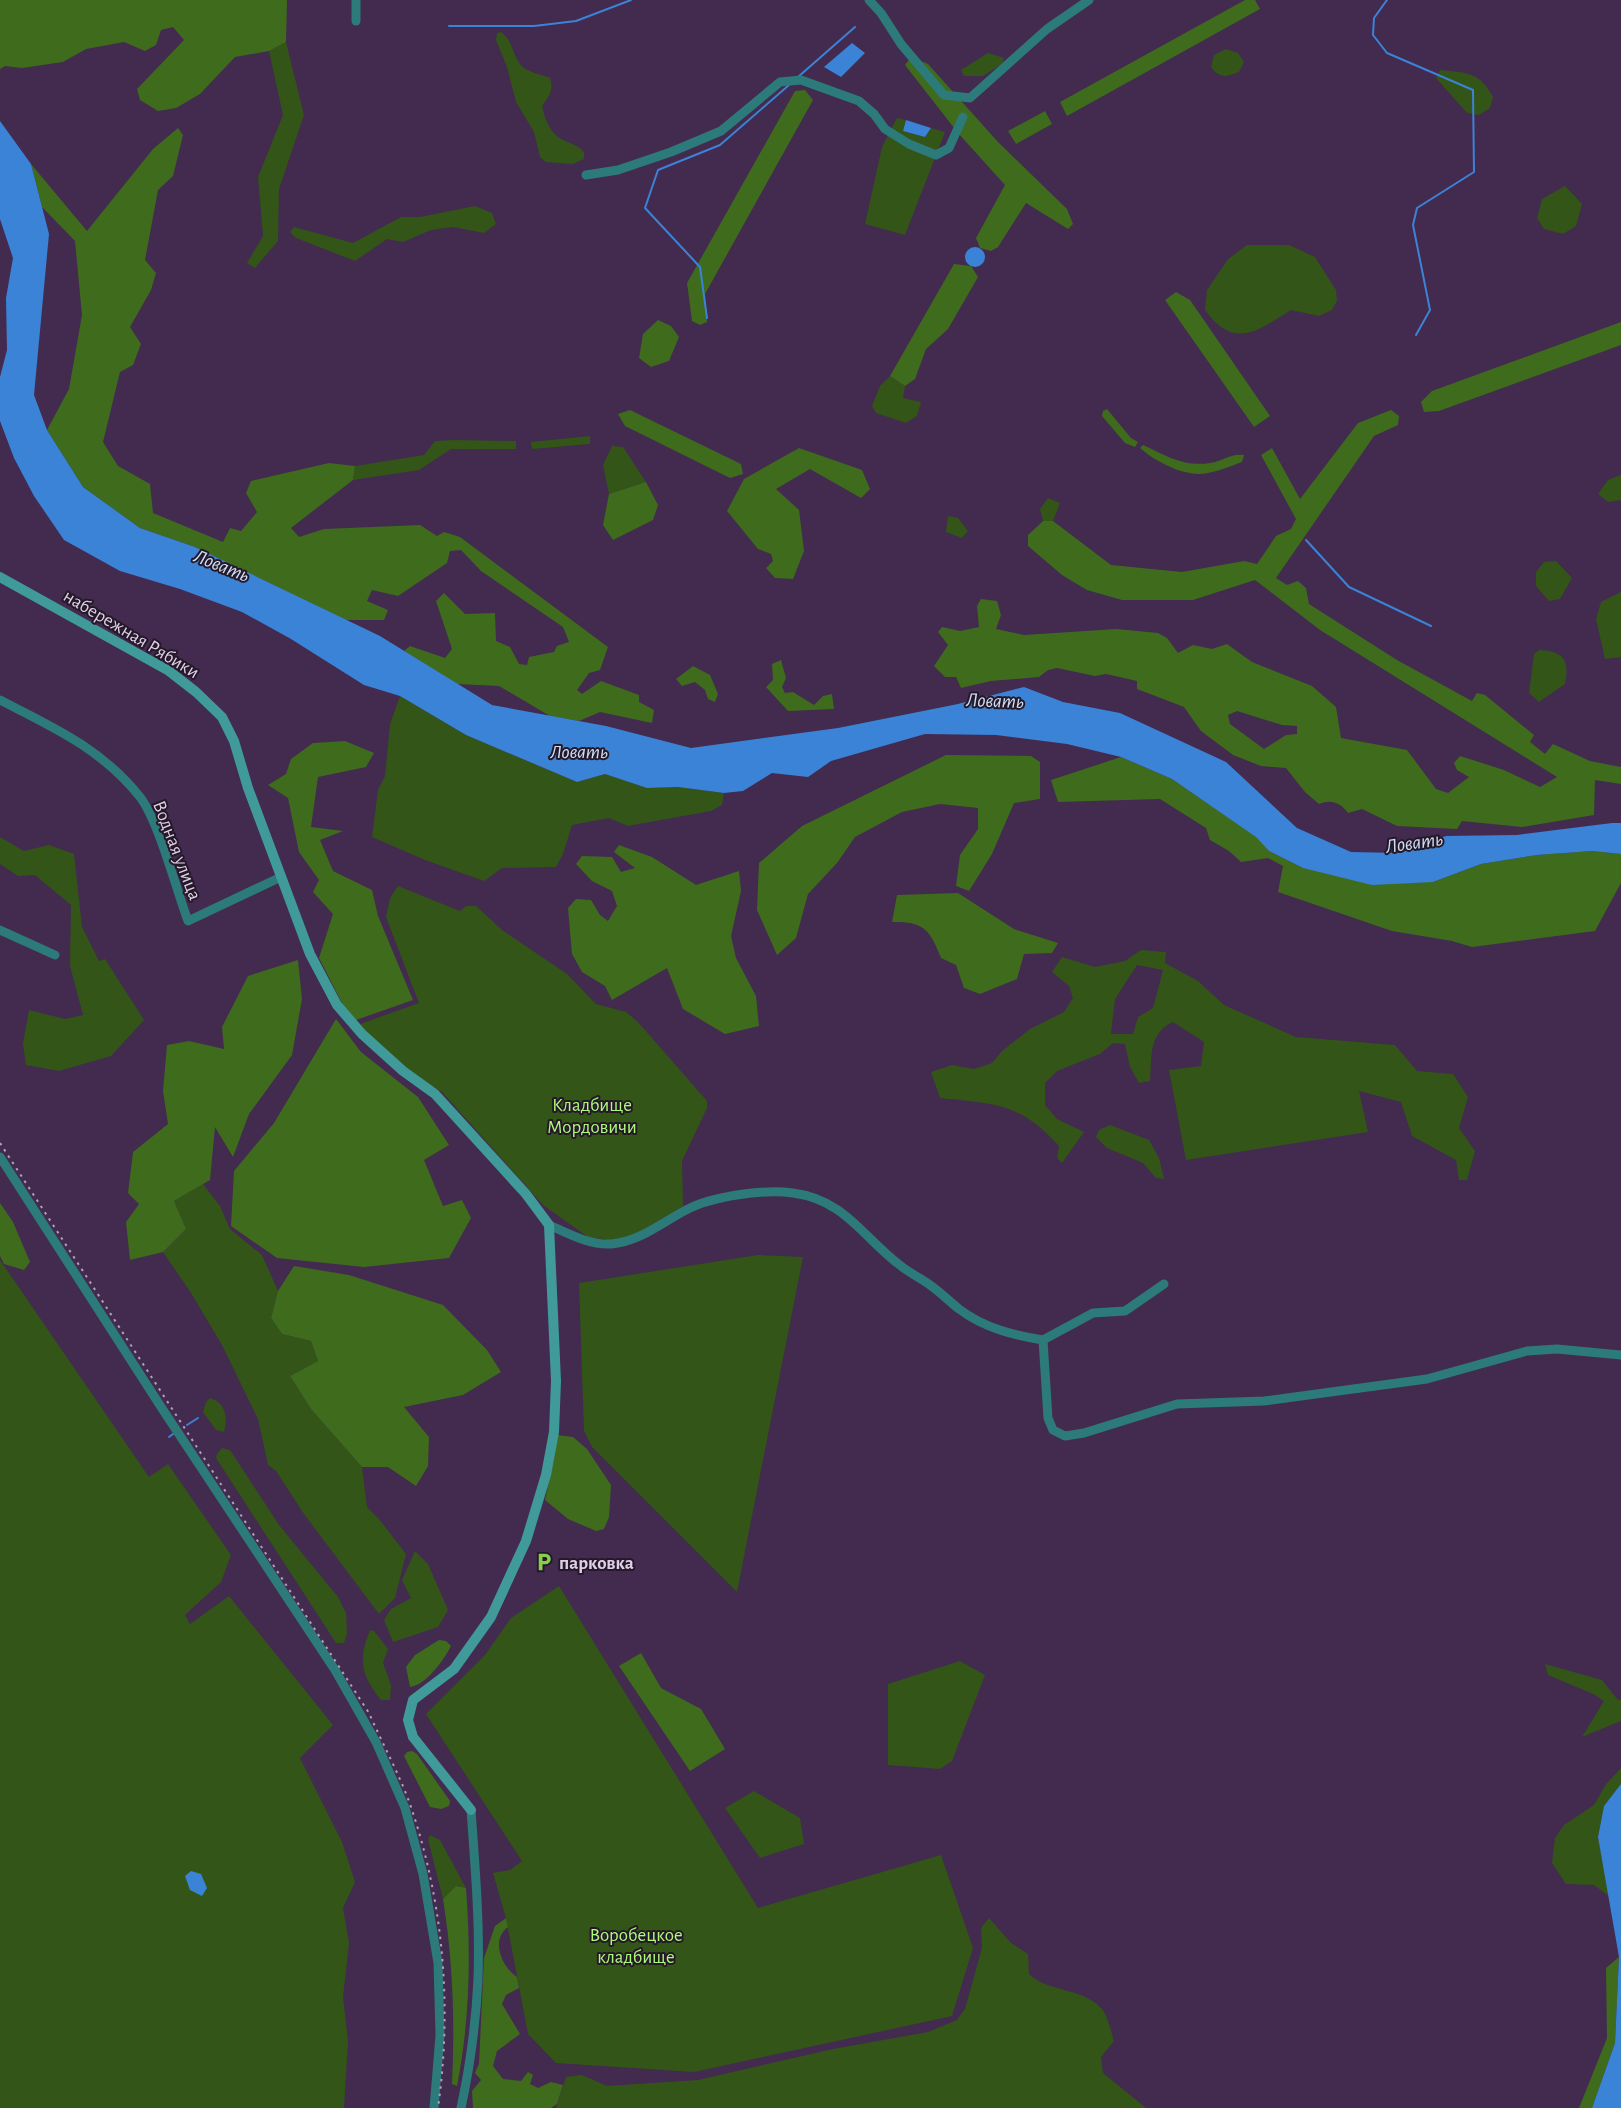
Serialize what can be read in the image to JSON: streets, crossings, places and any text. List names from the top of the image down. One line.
{"streets":{"street":["набережная Рябики","Водная улица"]},"crossings":[["набережная Рябики","Водная улица"]],"water":["Ловать"],"parks":["Кладбище Мордовичи","Воробецкое кладбище"],"places":{"parking":["парковка"]}}
